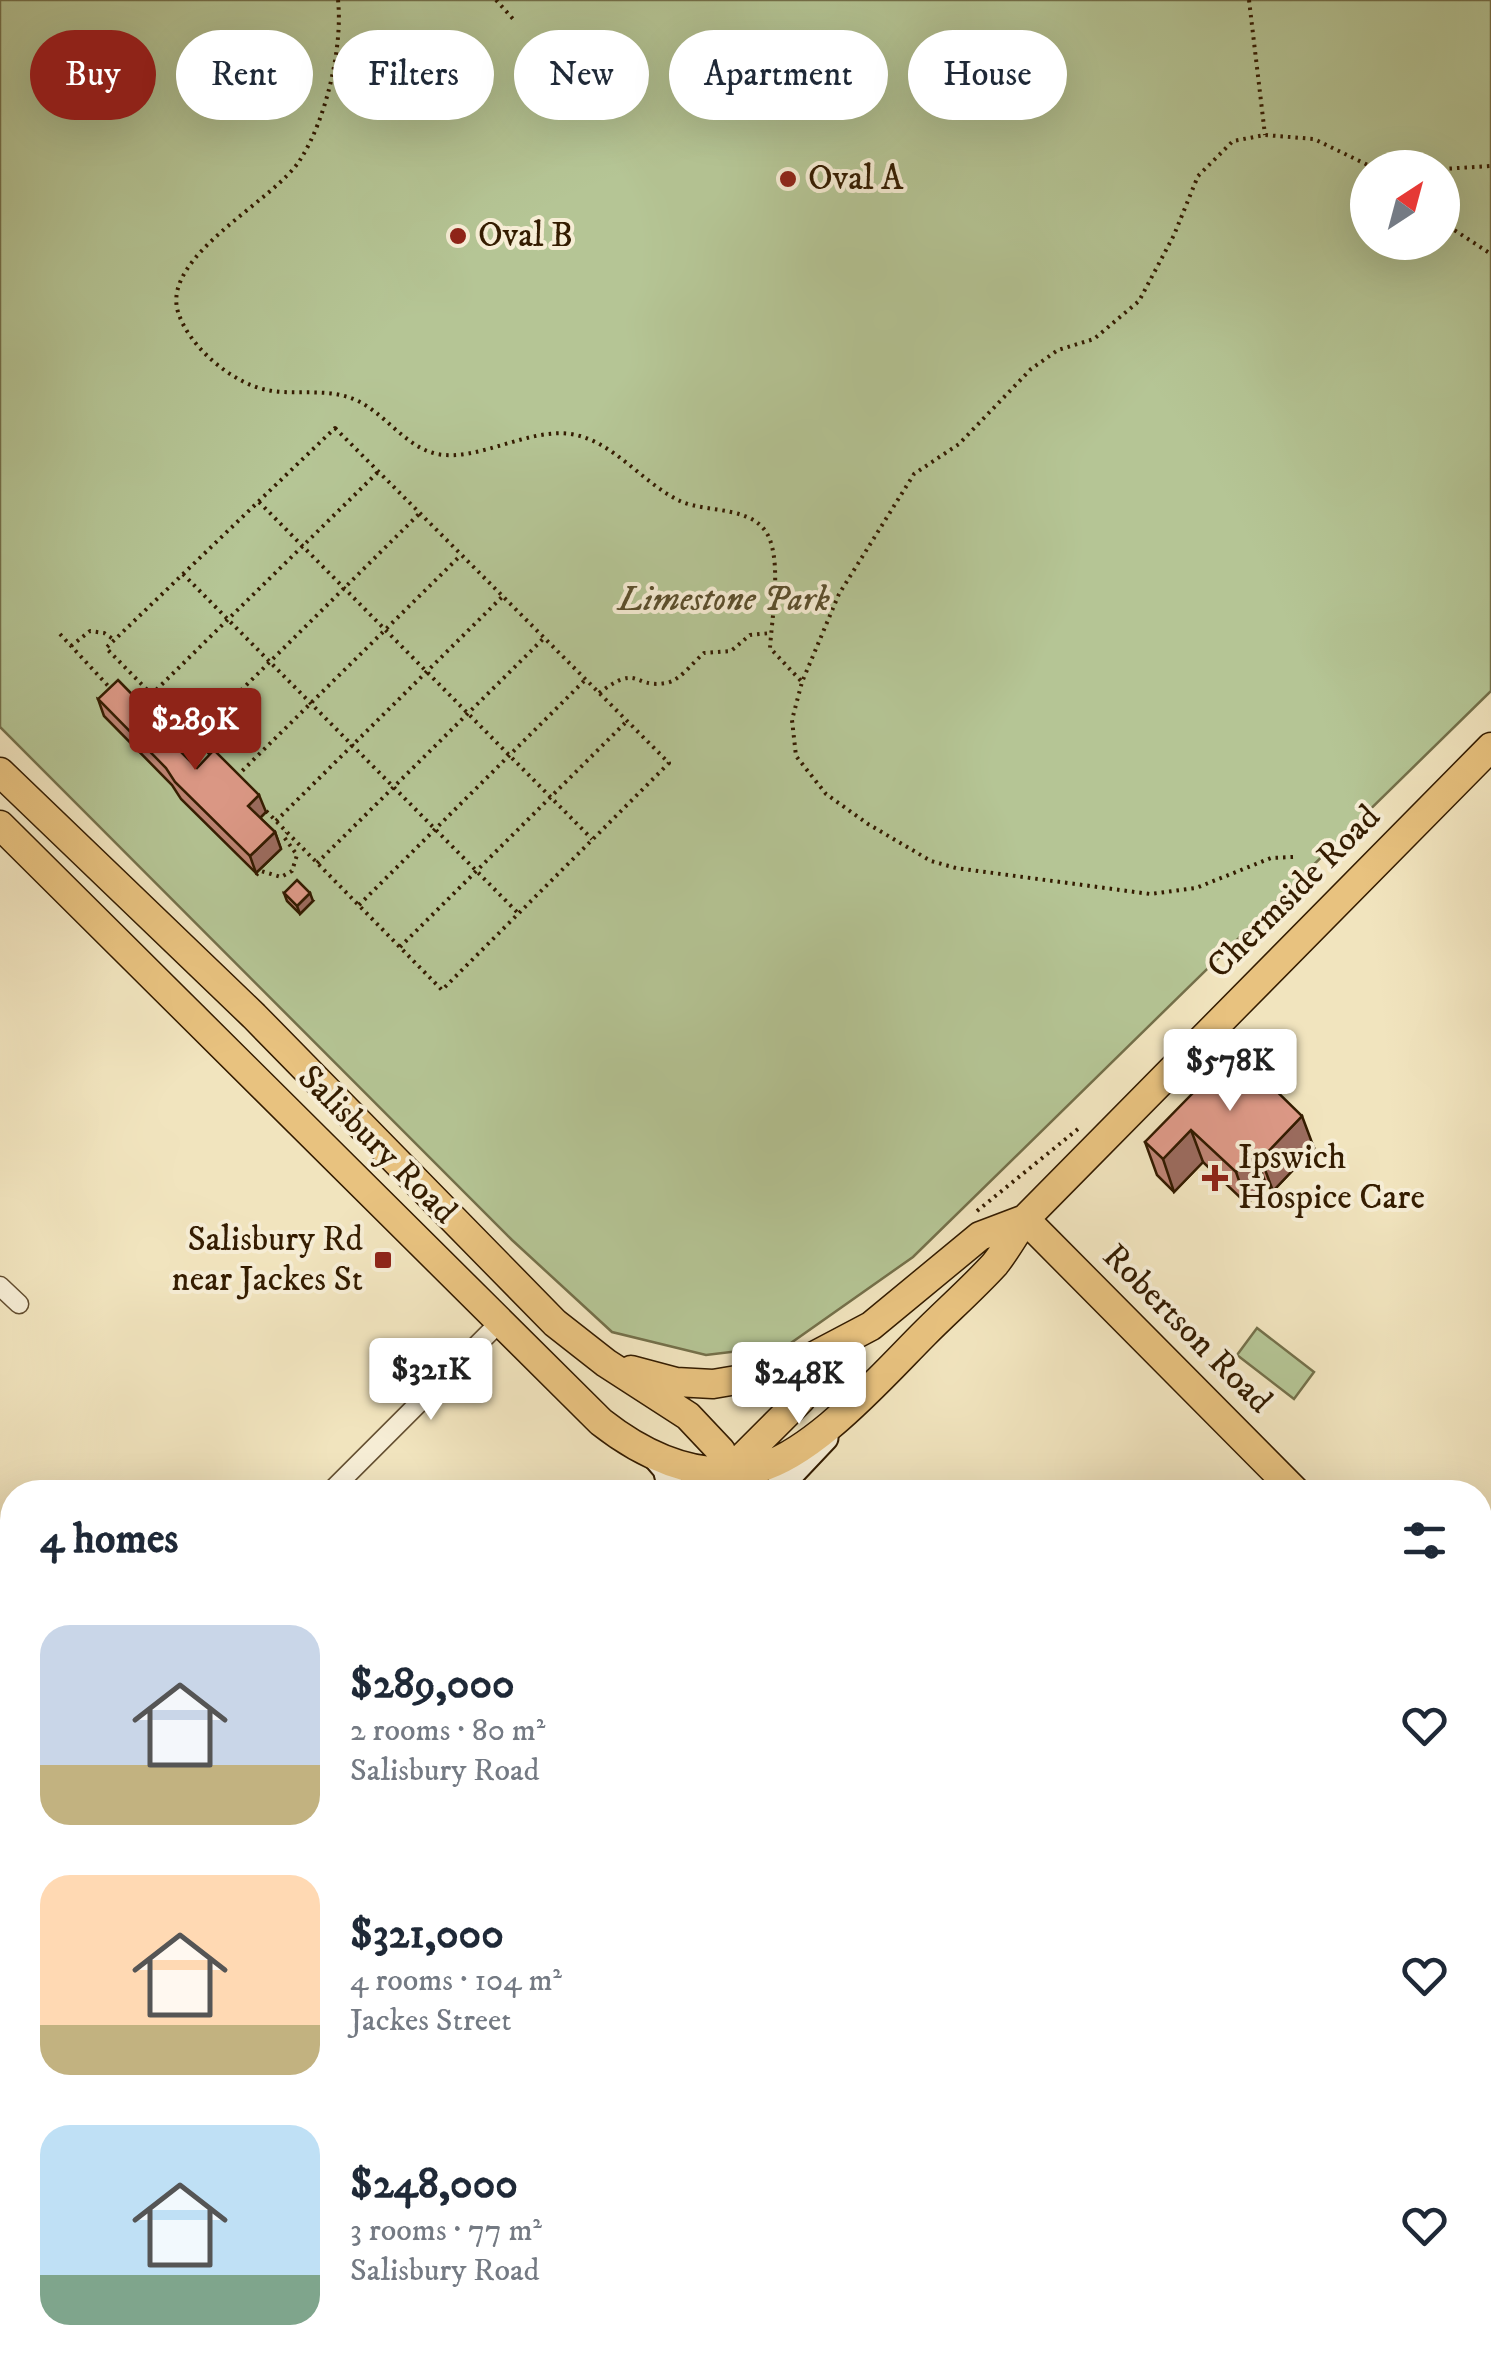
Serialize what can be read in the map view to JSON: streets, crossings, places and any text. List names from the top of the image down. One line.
{"streets":{"main road":["Chermside Road","Salisbury Road","Robertson Road"]},"crossings":[["Chermside Road","Salisbury Road"],["Chermside Road","Robertson Road"]],"parks":["Limestone Park"],"places":{"other":["Oval A","Oval B"],"health":["Ipswich Hospice Care"],"transit":["Salisbury Rd near Jackes St"]},"north":"top right","page":{"chip":["Buy","Rent","Filters","New","Apartment","House"],"price":["$289K","$578K","$321K","$248K"],"heading":"4 homes","list":[{"name":"$289,000","note":"2 rooms · 80 m² · Salisbury Road"},{"name":"$321,000","note":"4 rooms · 104 m² · Jackes Street"},{"name":"$248,000","note":"3 rooms · 77 m² · Salisbury Road"}]}}
